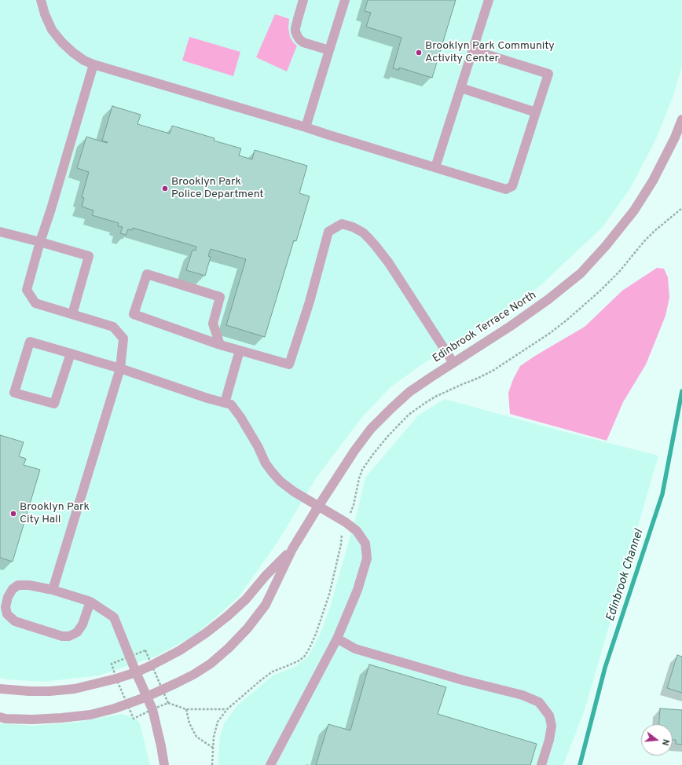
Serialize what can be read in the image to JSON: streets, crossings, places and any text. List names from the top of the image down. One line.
{"streets":{"street":["Edinbrook Terrace North"]},"water":["Edinbrook Channel"],"places":["Brooklyn Park Community Activity Center","Brooklyn Park Police Department","Brooklyn Park City Hall"],"north":"right"}
